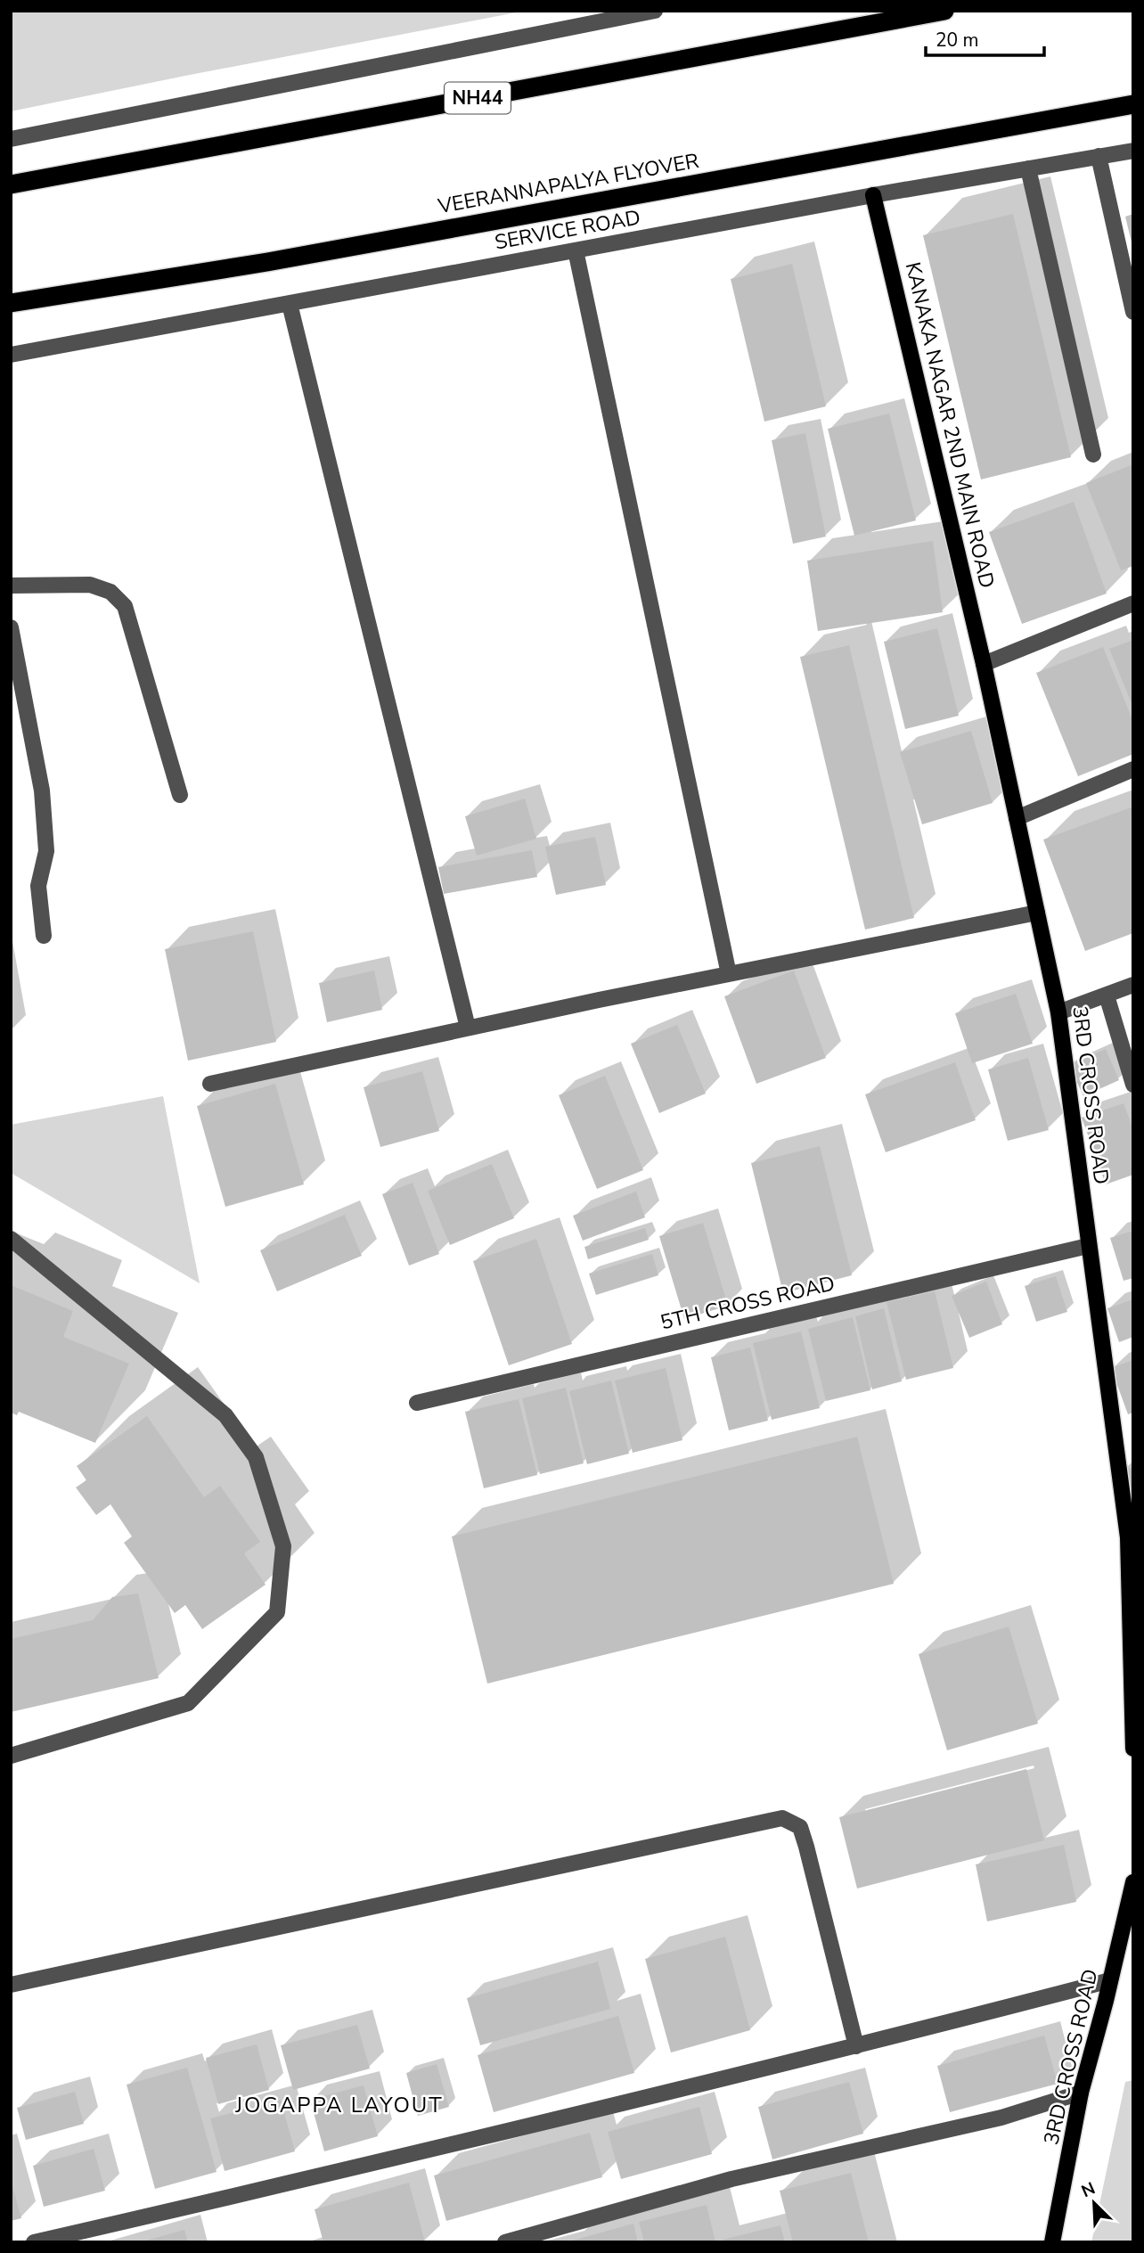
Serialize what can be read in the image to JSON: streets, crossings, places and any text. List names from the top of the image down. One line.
{"streets":{"highway":["NH44","VEERANNAPALYA FLYOVER"],"main road":["KANAKA NAGAR 2ND MAIN ROAD","3RD CROSS ROAD"],"street":["SERVICE ROAD","5TH CROSS ROAD"]},"crossings":[["SERVICE ROAD","KANAKA NAGAR 2ND MAIN ROAD"],["KANAKA NAGAR 2ND MAIN ROAD","3RD CROSS ROAD"],["3RD CROSS ROAD","5TH CROSS ROAD"]],"districts":["JOGAPPA LAYOUT"],"scale_bar":"20 m","north":"top left"}
